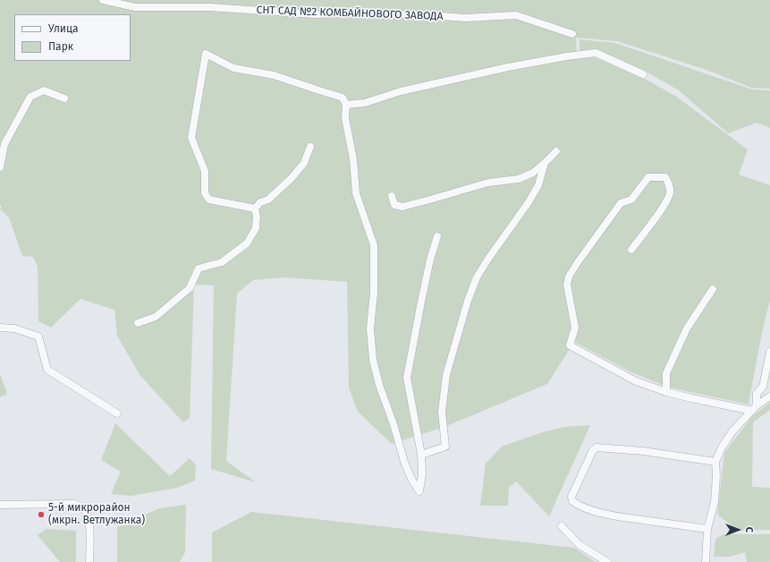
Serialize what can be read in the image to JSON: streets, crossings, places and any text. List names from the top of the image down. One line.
{"streets":{"street":["СНТ САД №2 КОМБАЙНОВОГО ЗАВОДА"]},"places":["5-й микрорайон (мкрн. Ветлужанка)"],"legend":["Улица","Парк"],"north":"right"}
